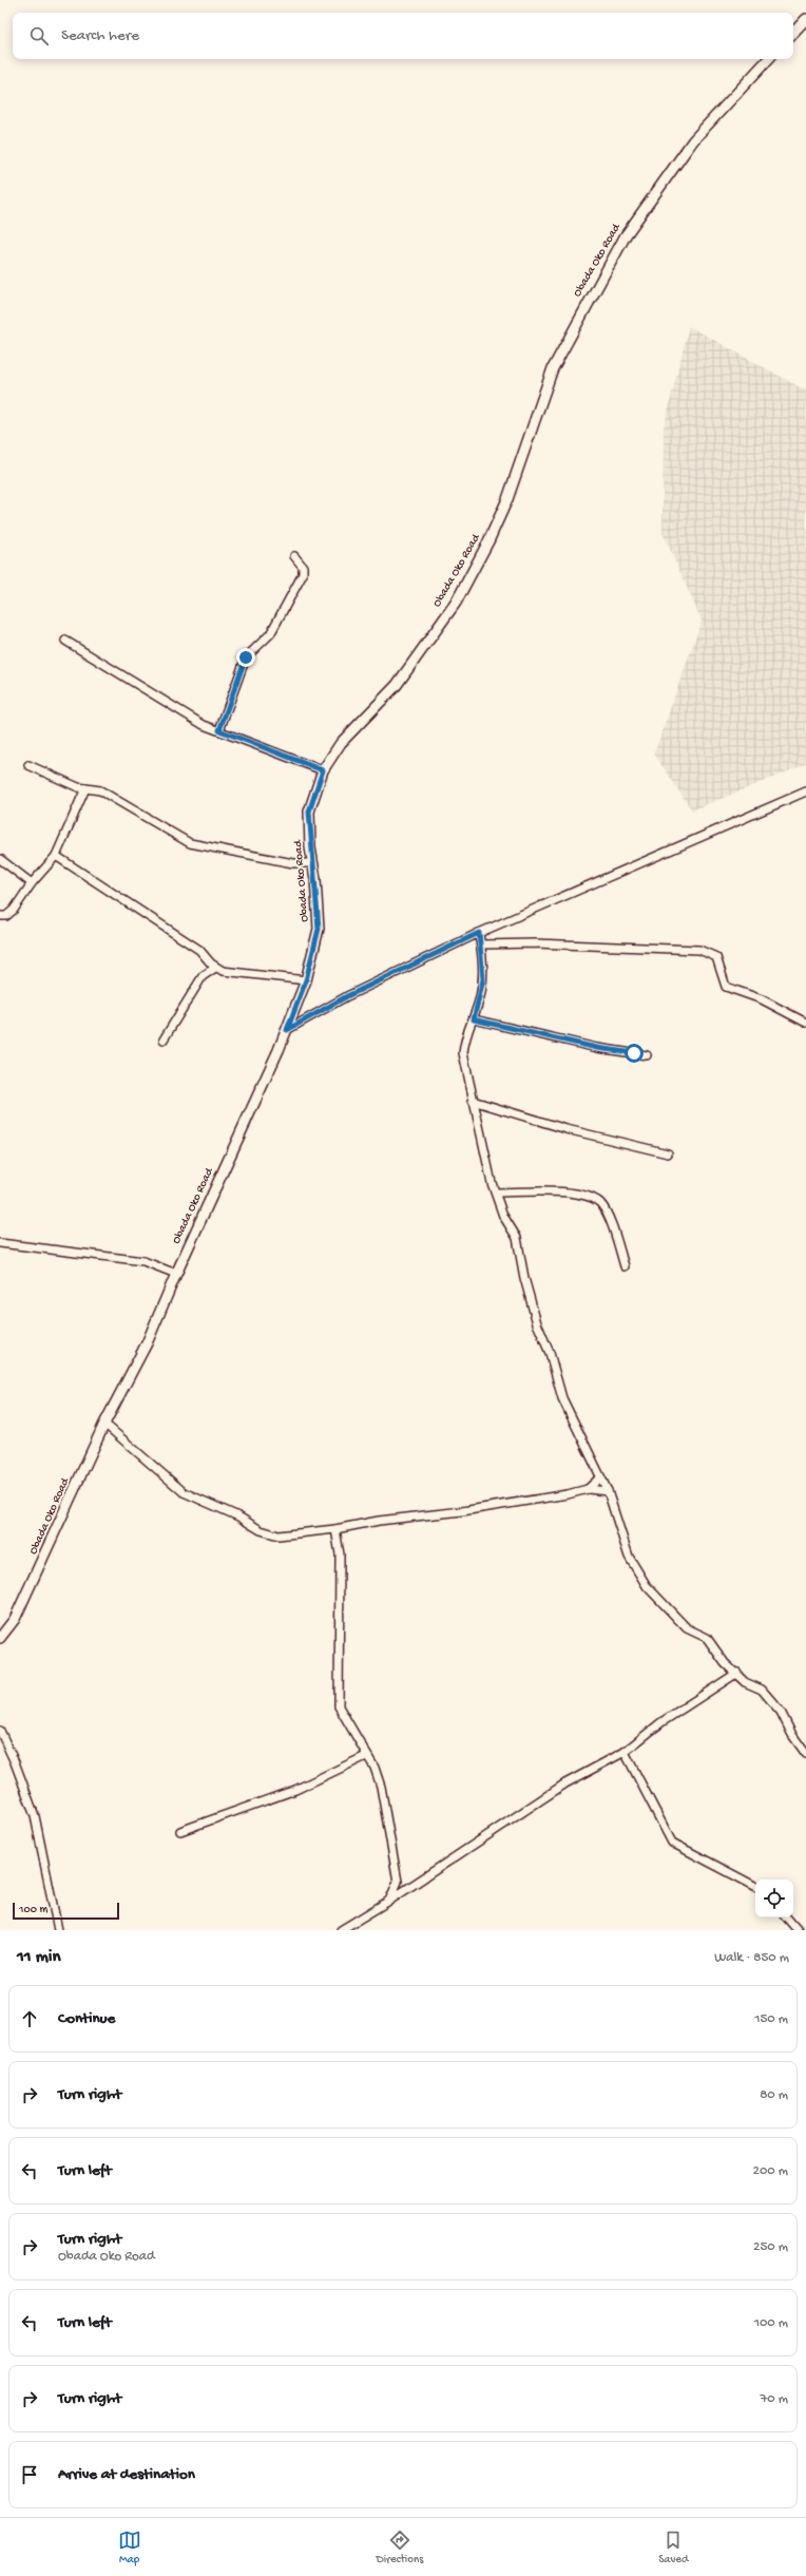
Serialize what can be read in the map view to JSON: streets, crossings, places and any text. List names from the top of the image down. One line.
{"streets":{"main road":["Obada Oko Road"]},"scale_bar":"100 m","page":{"search":"Search here","scale":"100 m","heading":["11 min","Walk · 850 m"],"list":[["Continue","150 m"],["Turn right","80 m"],["Turn left","200 m"],["Turn right","Obada Oko Road","250 m"],["Turn left","100 m"],["Turn right","70 m"],"Arrive at destination"],"nav":["Map","Directions","Saved"]}}
